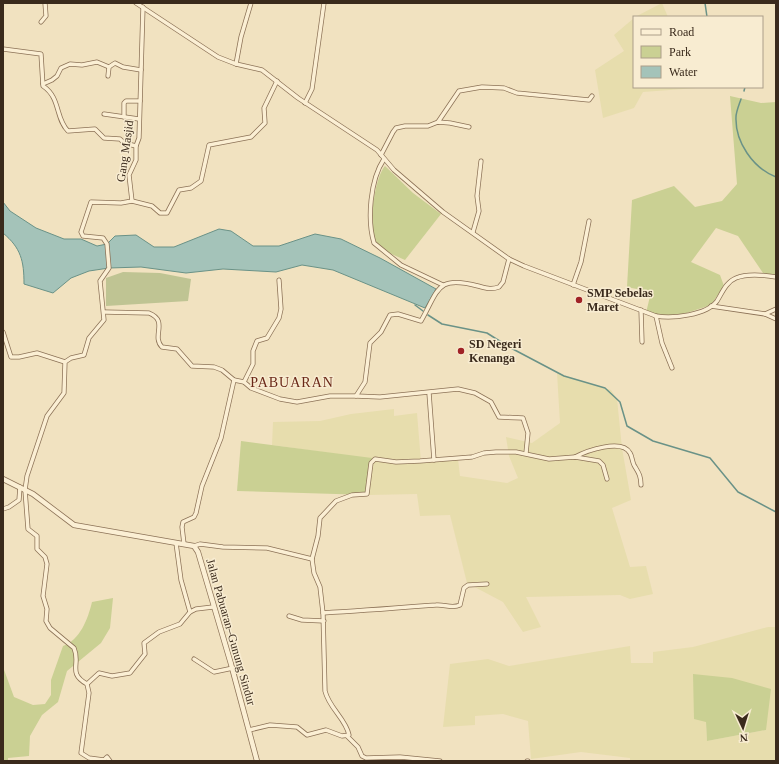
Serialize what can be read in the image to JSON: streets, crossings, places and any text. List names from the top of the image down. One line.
{"streets":{"street":["Gang Masjid","Jalan Pabuaran–Gunung Sindur"]},"districts":["PABUARAN"],"places":["SMP Sebelas Maret","SD Negeri Kenanga"],"legend":["Road","Park","Water"],"north":"bottom"}
